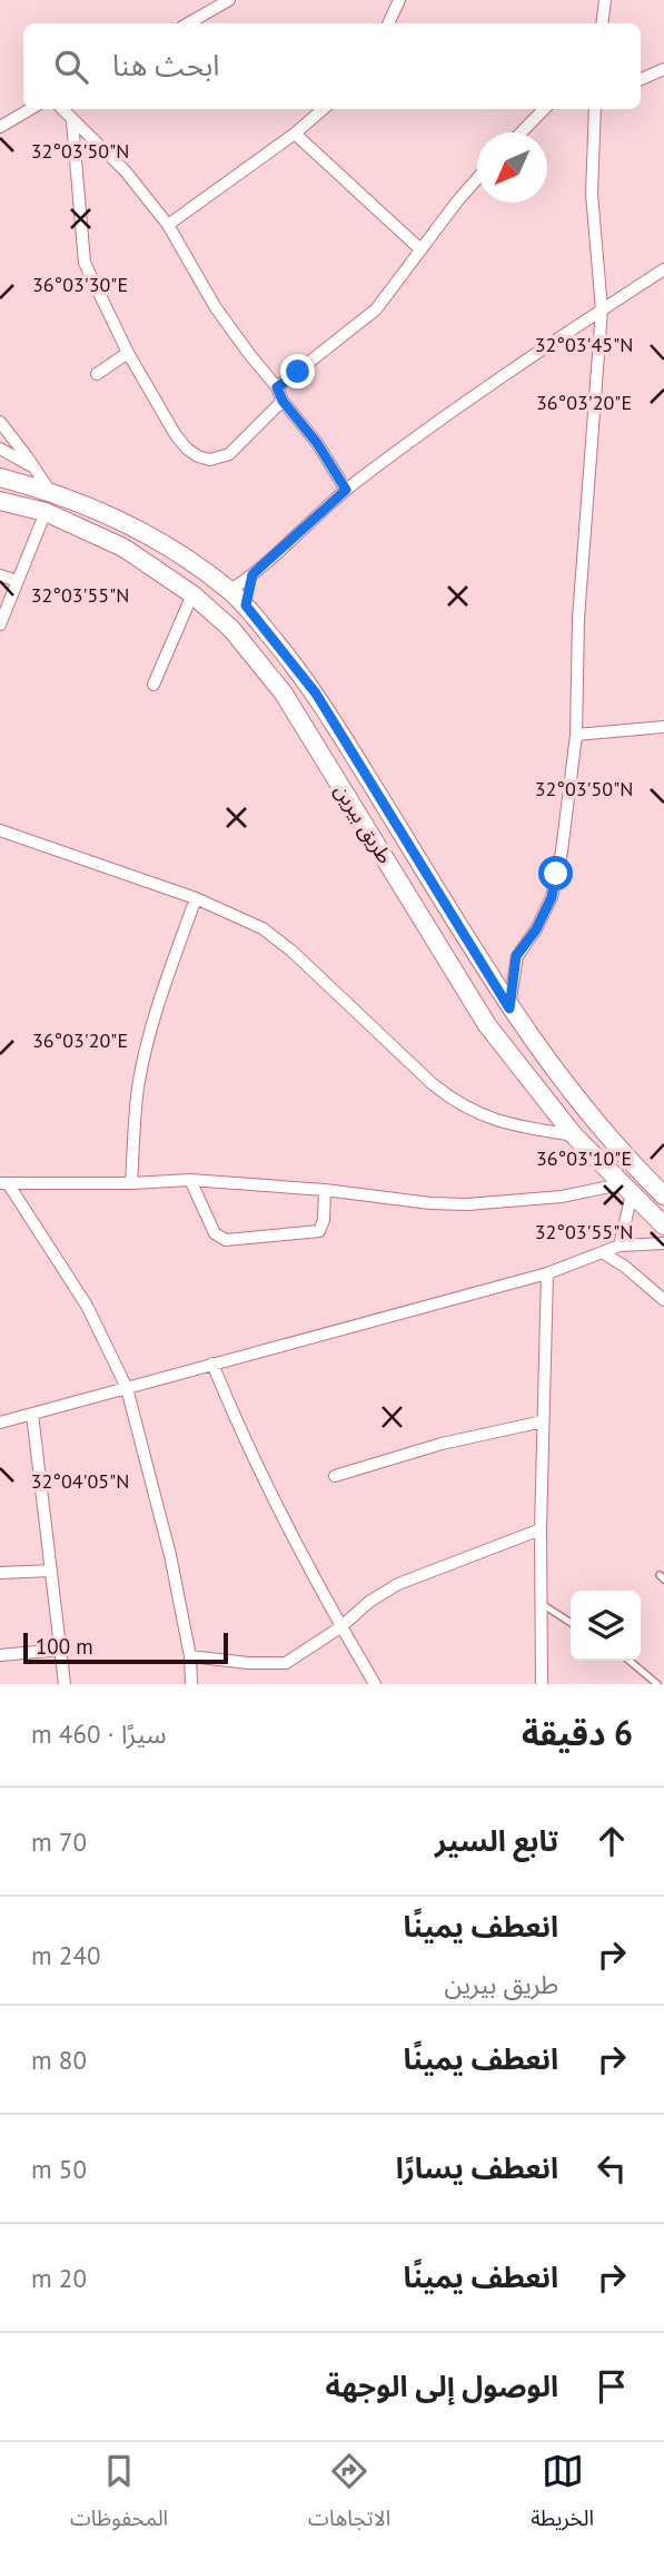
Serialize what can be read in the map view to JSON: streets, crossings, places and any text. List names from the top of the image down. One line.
{"streets":{"main road":["طريق بيرين"]},"scale_bar":"100 m","north":"bottom left","page":{"search":"ابحث هنا","scale":"100 m","heading":["6 دقيقة","سيرًا · 460 m"],"list":[["تابع السير","70 m"],["انعطف يمينًا","طريق بيرين","240 m"],["انعطف يمينًا","80 m"],["انعطف يسارًا","50 m"],["انعطف يمينًا","20 m"],"الوصول إلى الوجهة"],"nav":["الخريطة","الاتجاهات","المحفوظات"]},"coordinates":["32°03'50\"N","36°03'30\"E","32°03'45\"N","36°03'20\"E","32°03'55\"N","36°03'10\"E","32°04'05\"N"]}
